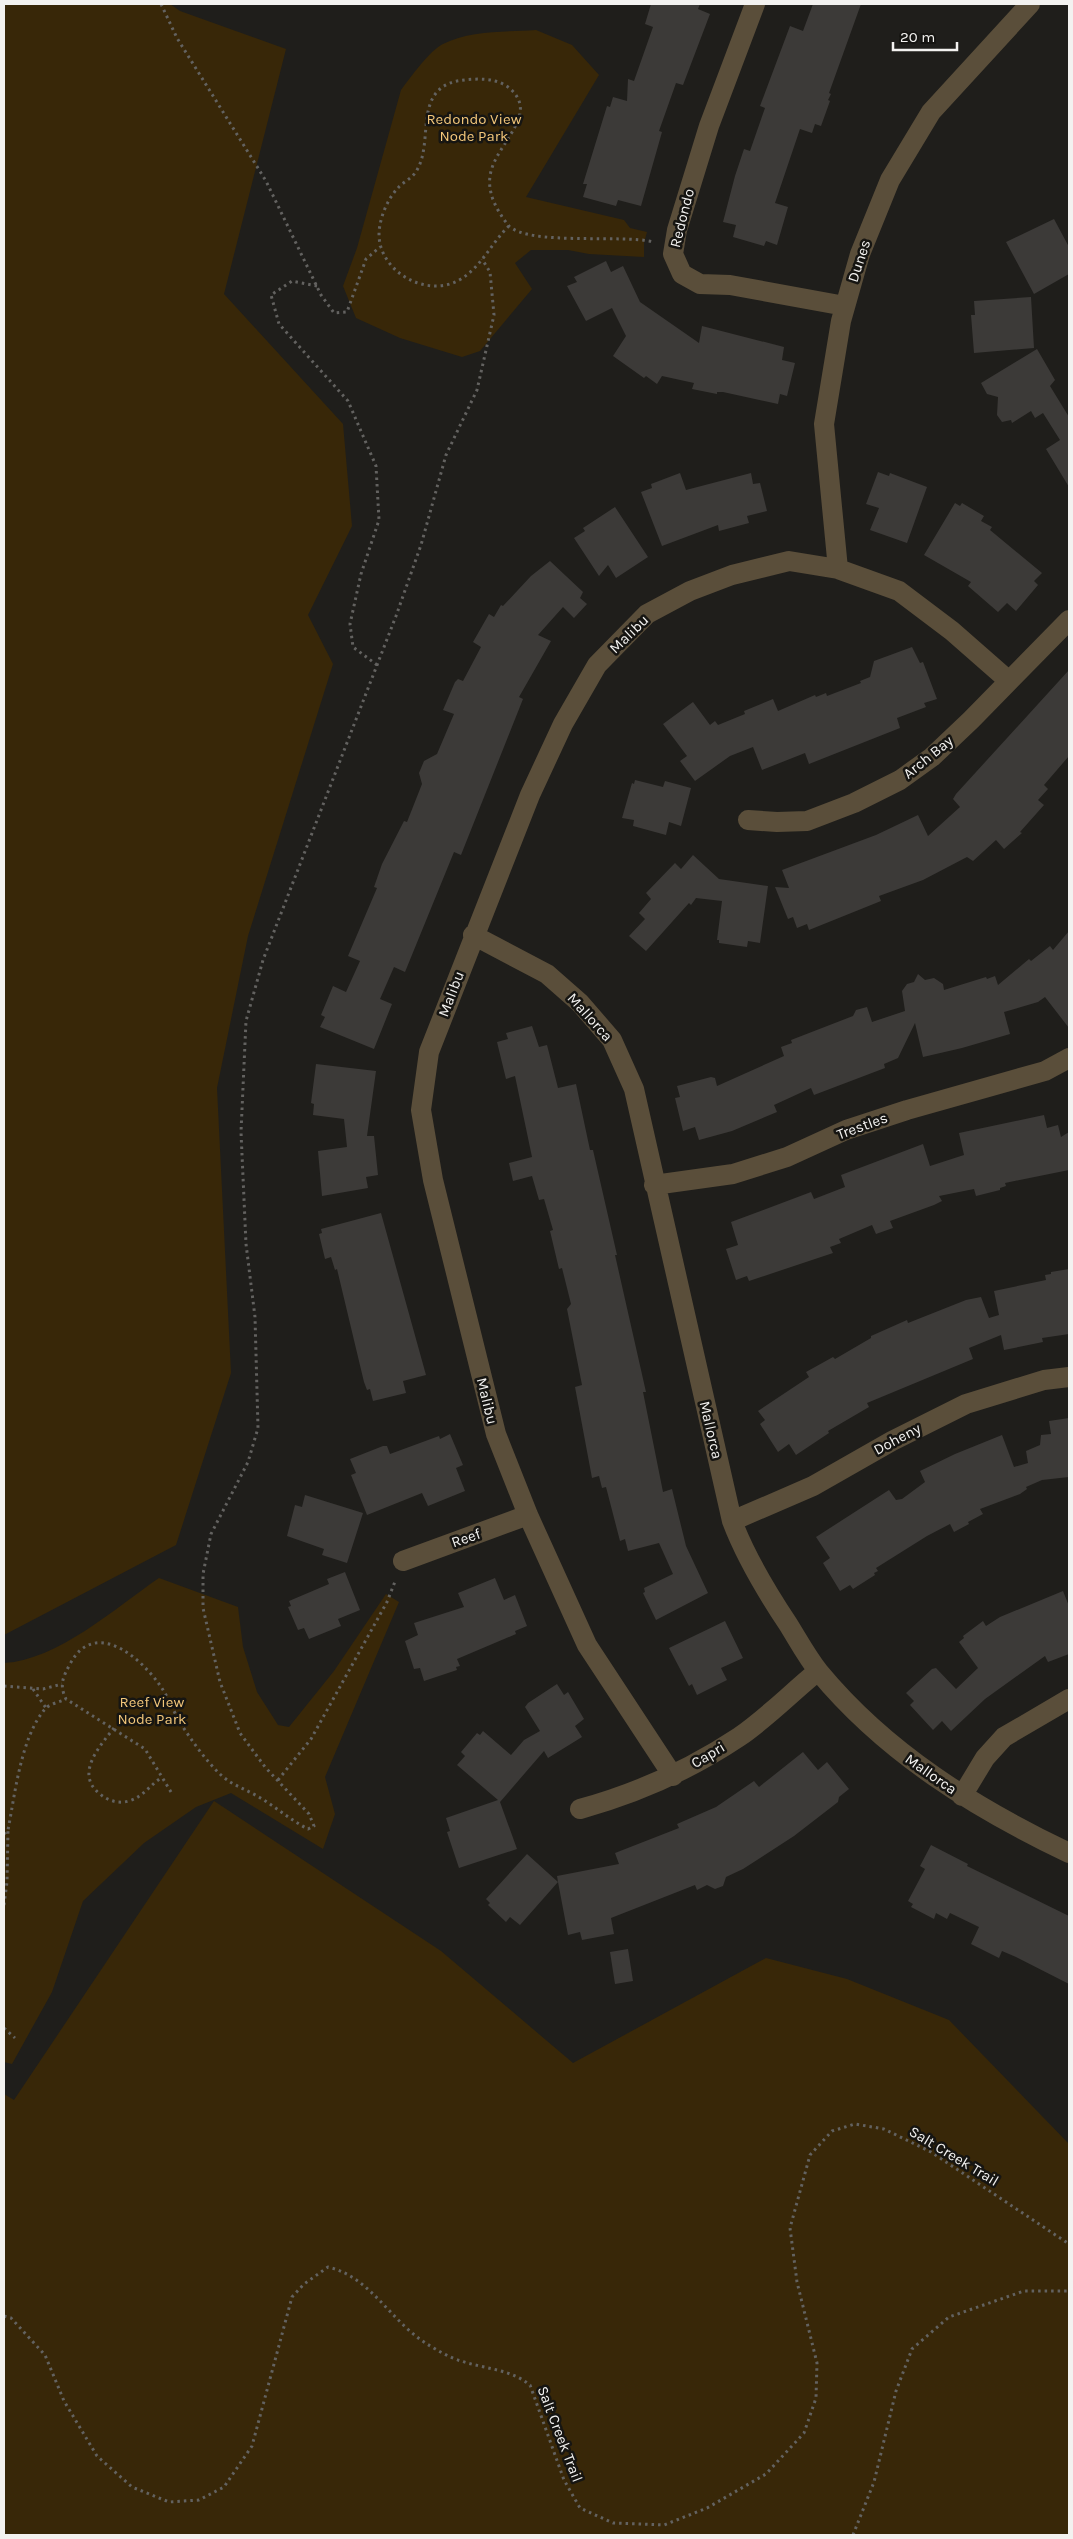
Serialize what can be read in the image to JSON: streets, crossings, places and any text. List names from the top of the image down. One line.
{"streets":{"street":["Redondo","Dunes","Malibu","Arch Bay","Mallorca","Trestles","Doheny","Reef","Capri"],"path":["Salt Creek Trail"]},"crossings":[["Redondo","Dunes"],["Dunes","Malibu"],["Malibu","Arch Bay"],["Malibu","Mallorca"],["Malibu","Reef"],["Malibu","Capri"],["Mallorca","Trestles"],["Mallorca","Doheny"],["Mallorca","Capri"]],"parks":["Redondo View Node Park","Reef View Node Park"],"scale_bar":"20 m"}
